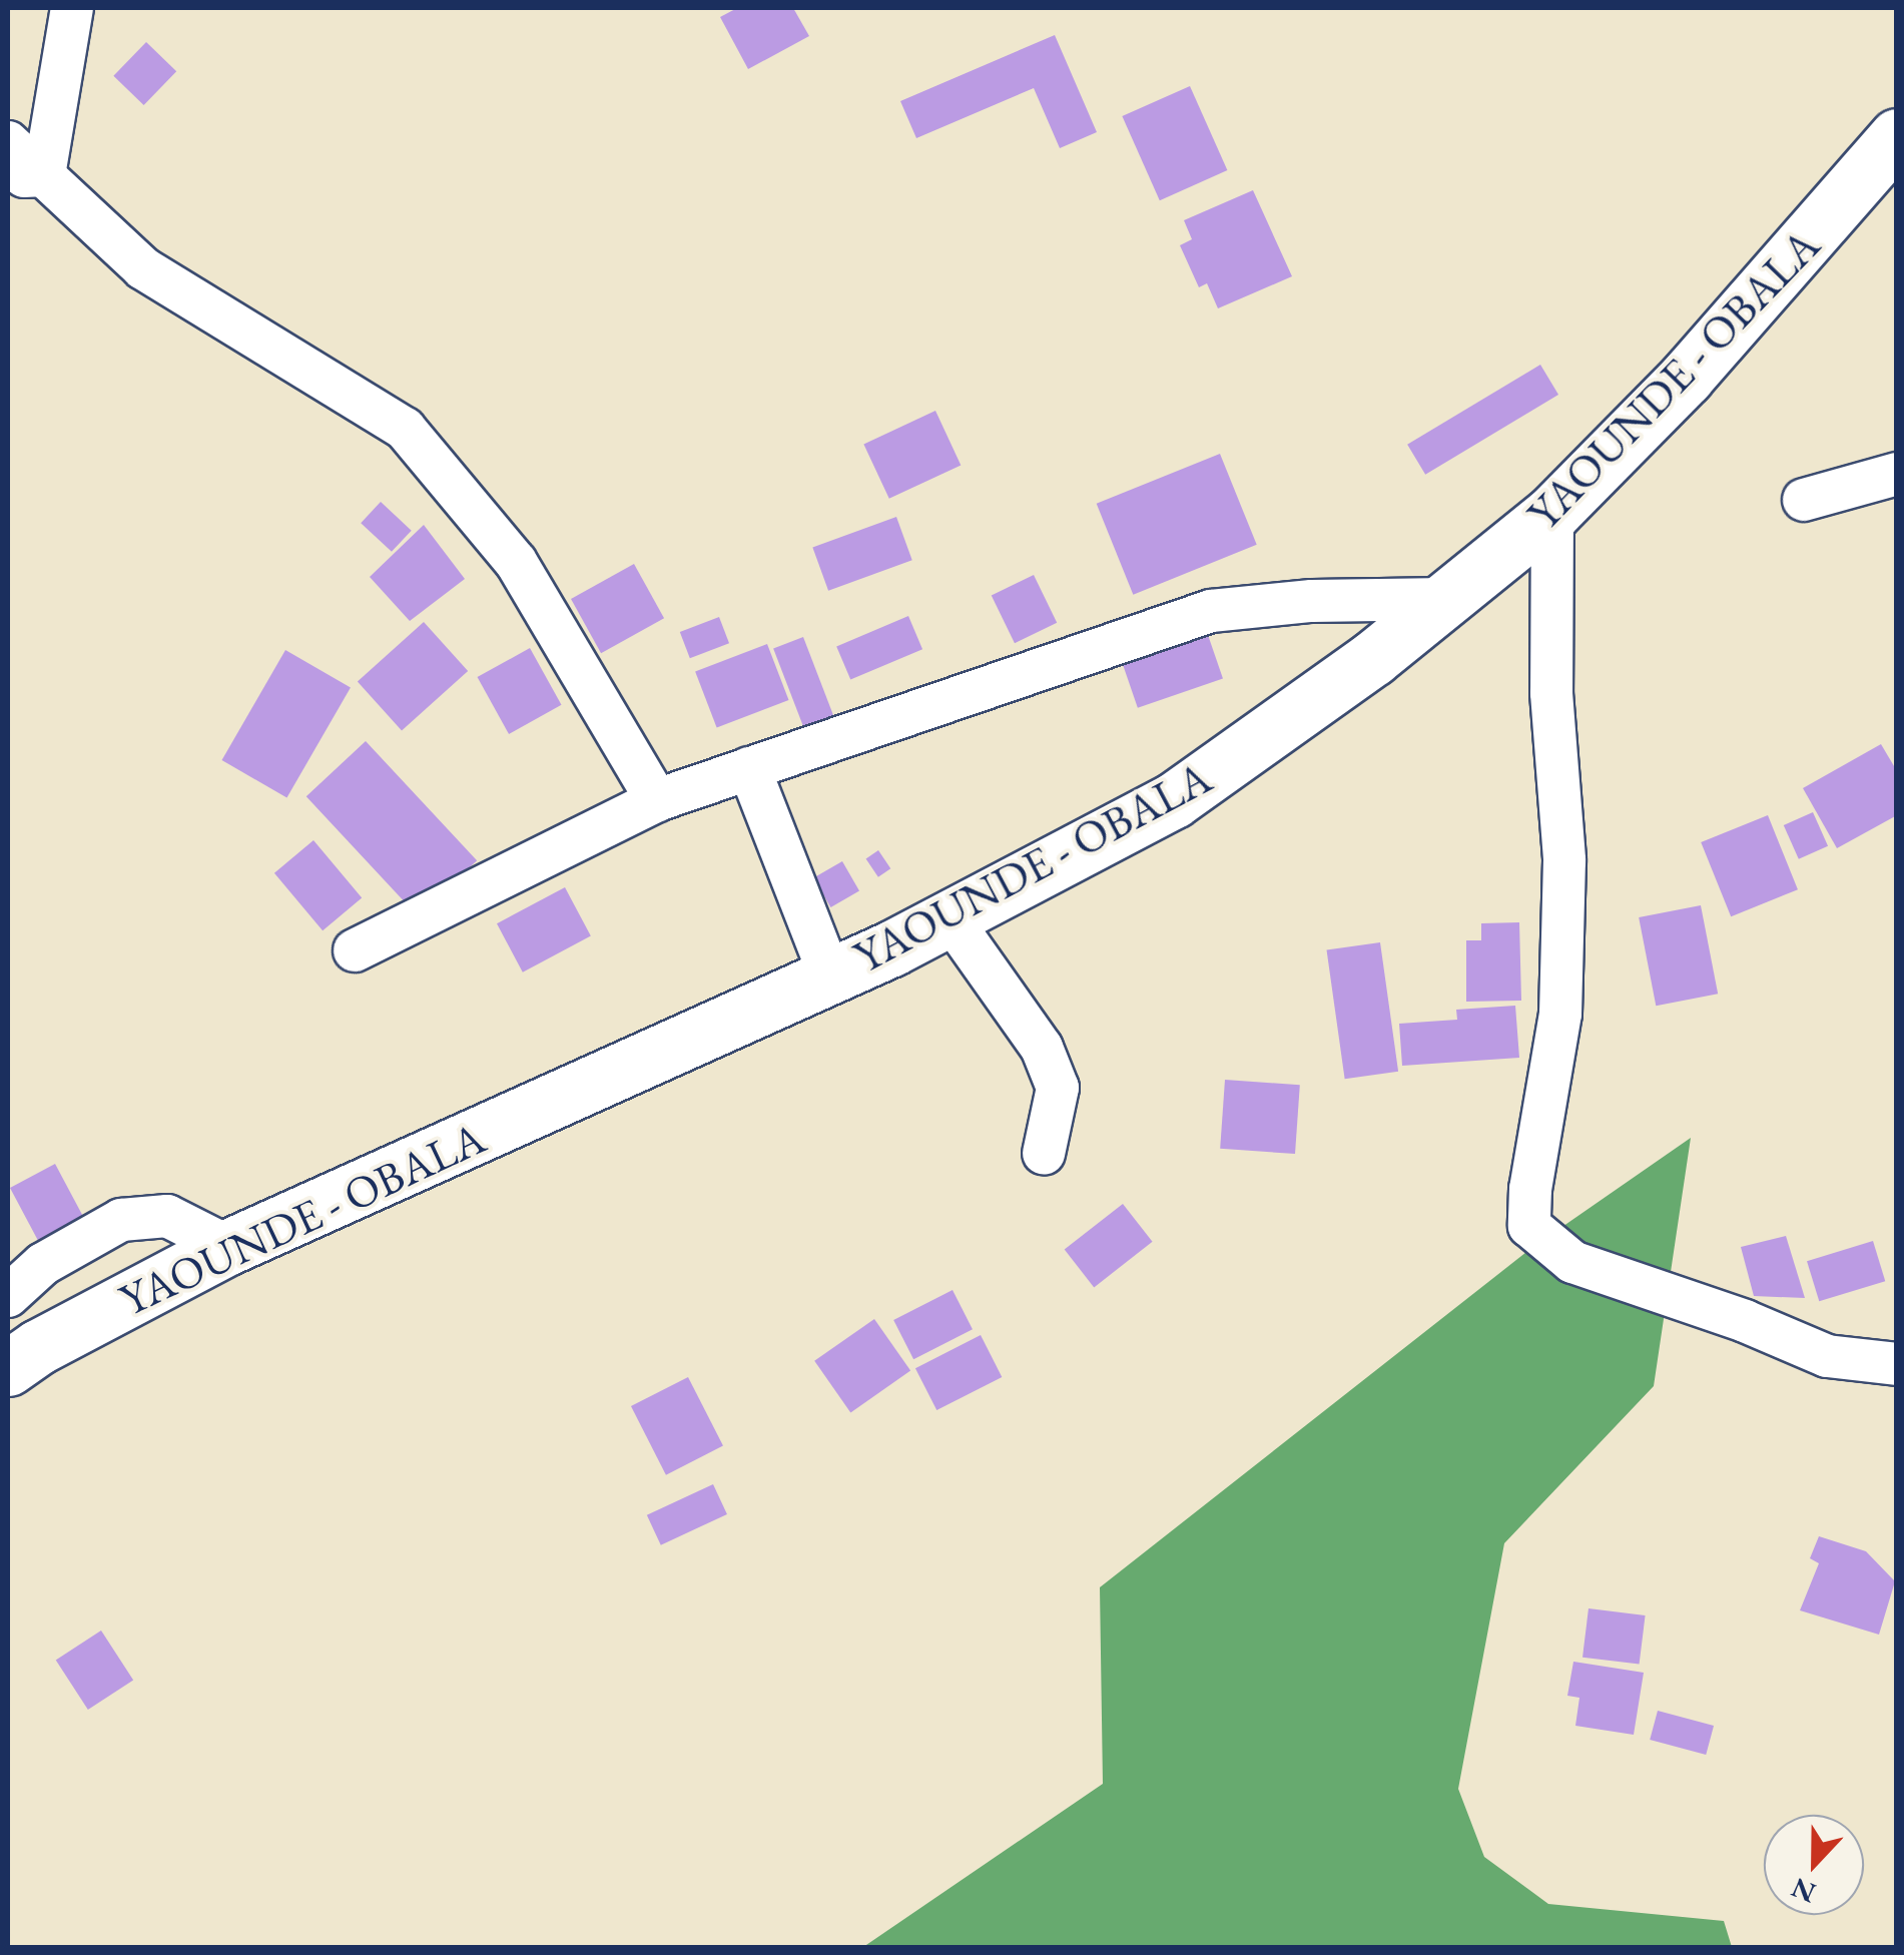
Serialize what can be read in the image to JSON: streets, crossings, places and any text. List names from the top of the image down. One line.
{"streets":{"highway":["YAOUNDE - OBALA"]},"north":"bottom"}
